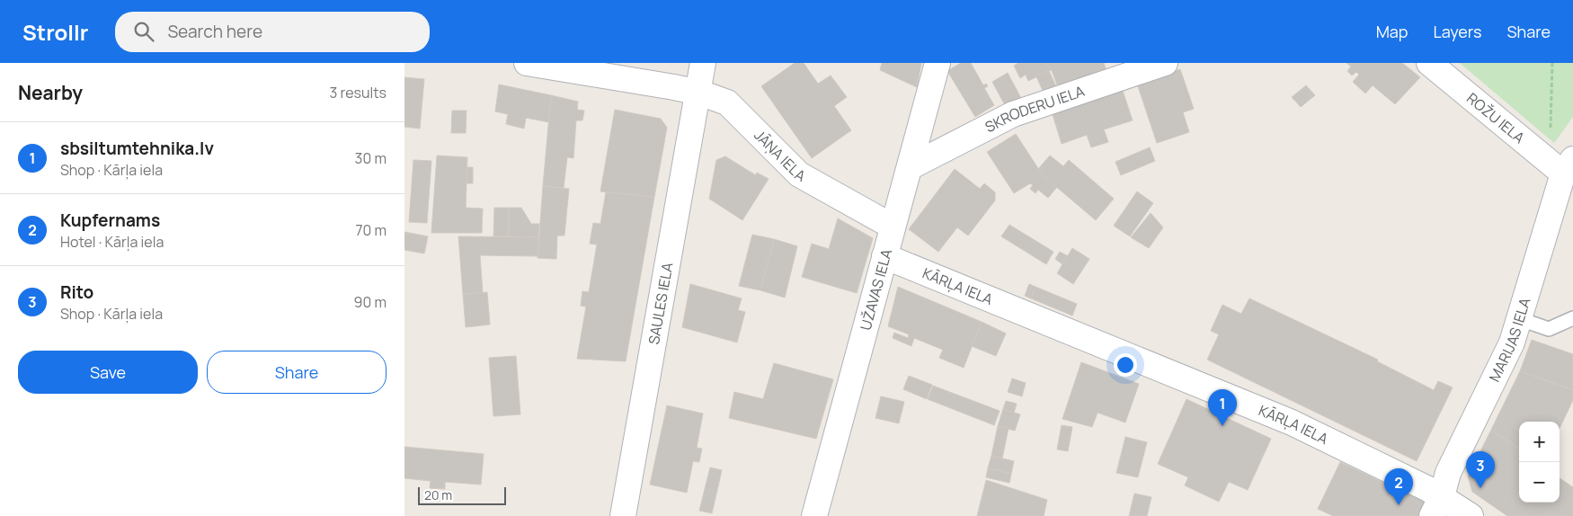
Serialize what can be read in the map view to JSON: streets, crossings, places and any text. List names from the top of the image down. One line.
{"streets":{"street":["SKRODERU IELA","ROŽU IELA","JĀŅA IELA","KĀRĻA IELA","UŽAVAS IELA","SAULES IELA","MARIJAS IELA"]},"crossings":[["SKRODERU IELA","UŽAVAS IELA"],["ROŽU IELA","MARIJAS IELA"],["JĀŅA IELA","UŽAVAS IELA"],["JĀŅA IELA","SAULES IELA"],["KĀRĻA IELA","UŽAVAS IELA"],["KĀRĻA IELA","MARIJAS IELA"]],"scale_bar":"20 m","page":{"header":"Strollr","search":"Search here","nav":["Map","Layers","Share"],"heading":["Nearby","3 results"],"list":[{"mark":"1","name":"sbsiltumtehnika.lv","note":"Shop · Kārļa iela","value":"30 m"},{"mark":"2","name":"Kupfernams","note":"Hotel · Kārļa iela","value":"70 m"},{"mark":"3","name":"Rito","note":"Shop · Kārļa iela","value":"90 m"}],"buttons":["Save","Share"],"pins":["1","3","2"],"map_buttons":["+","−"],"scale":"20 m"}}
